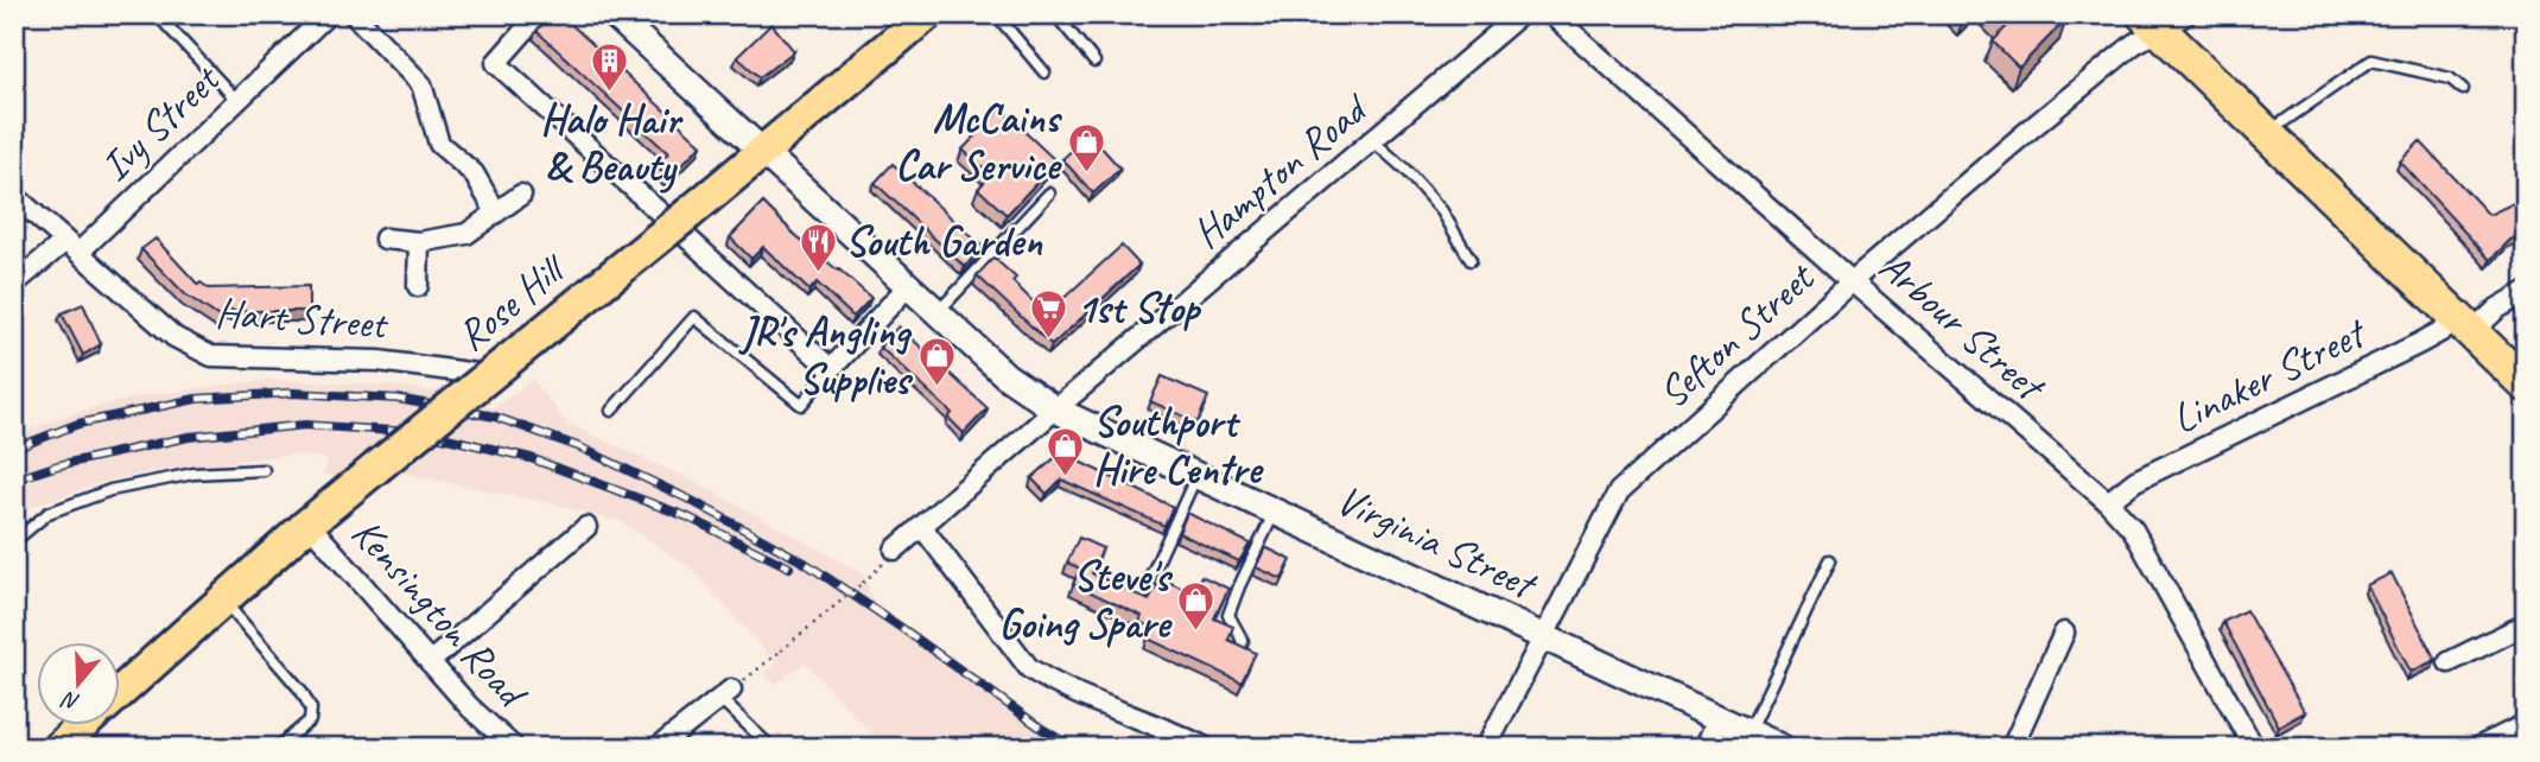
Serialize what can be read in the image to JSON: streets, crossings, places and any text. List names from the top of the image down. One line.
{"streets":{"main road":["Rose Hill"],"street":["Ivy Street","Hampton Road","Hart Street","Arbour Street","Sefton Street","Linaker Street","Virginia Street","Kensington Road"]},"crossings":[["Ivy Street","Hart Street"],["Hampton Road","Virginia Street"],["Rose Hill","Hart Street"],["Rose Hill","Virginia Street"],["Rose Hill","Kensington Road"],["Arbour Street","Sefton Street"],["Arbour Street","Linaker Street"],["Sefton Street","Virginia Street"]],"places":{"building":["Halo Hair & Beauty"],"shop":["McCains Car Service","JR's Angling Supplies","Southport Hire Centre","Steve's Going Spare"],"restaurant":["South Garden"],"supermarket":["1st Stop"]},"north":"bottom"}
